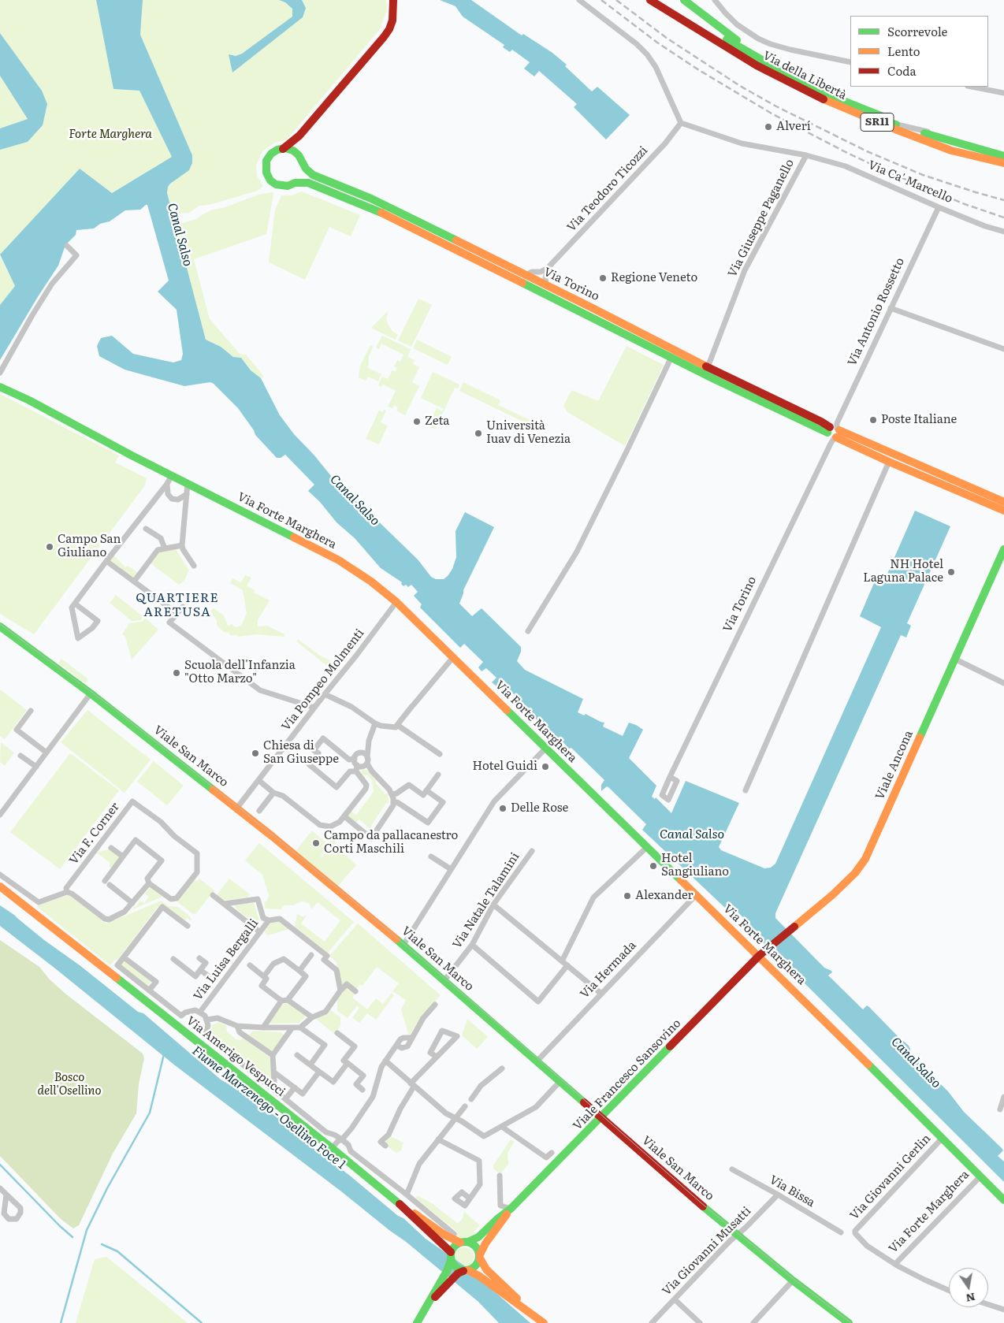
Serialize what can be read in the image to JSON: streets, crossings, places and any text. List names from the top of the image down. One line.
{"streets":{"main road":["Via della Libertà","SR11","Via Torino","Via Forte Marghera","Viale San Marco","Viale Ancona","Via Amerigo Vespucci","Viale Francesco Sansovino"],"street":["Via Ca' Marcello","Via Teodoro Ticozzi","Via Giuseppe Paganello","Via Antonio Rossetto","Via Pompeo Molmenti","Via F. Corner","Via Natale Talamini","Via Luisa Bergalli","Via Hermada","Via Giovanni Gerlin","Via Bissa","Via Giovanni Musatti"]},"crossings":[["Via Ca' Marcello","Via Giuseppe Paganello"],["Via Ca' Marcello","Via Antonio Rossetto"],["Via Teodoro Ticozzi","Via Giuseppe Paganello"],["Via Giuseppe Paganello","Via Torino"],["Via Torino","Via Antonio Rossetto"],["Via Forte Marghera","Via Pompeo Molmenti"],["Via Forte Marghera","Viale Ancona"],["Via Forte Marghera","Via Hermada"],["Via Forte Marghera","Viale Francesco Sansovino"],["Via Forte Marghera","Via Giovanni Gerlin"],["Via Pompeo Molmenti","Viale San Marco"],["Viale San Marco","Via Natale Talamini"],["Viale San Marco","Via Hermada"],["Viale San Marco","Viale Francesco Sansovino"],["Viale San Marco","Via Giovanni Musatti"],["Viale Ancona","Viale Francesco Sansovino"],["Via Amerigo Vespucci","Viale Francesco Sansovino"],["Via Bissa","Via Giovanni Musatti"]],"districts":["QUARTIERE ARETUSA"],"water":["Canal Salso","Fiume Marzenego - Osellino Foce 1"],"parks":["Forte Marghera","Bosco dell'Osellino"],"places":["Alverí","Regione Veneto","Poste Italiane","Zeta","Università Iuav di Venezia","Campo San Giuliano","NH Hotel Laguna Palace","Scuola dell'Infanzia \"Otto Marzo\"","Chiesa di San Giuseppe","Hotel Guidi","Delle Rose","Campo da pallacanestro Corti Maschili","Hotel Sangiuliano","Alexander"],"legend":["Scorrevole","Lento","Coda"],"north":"bottom"}
